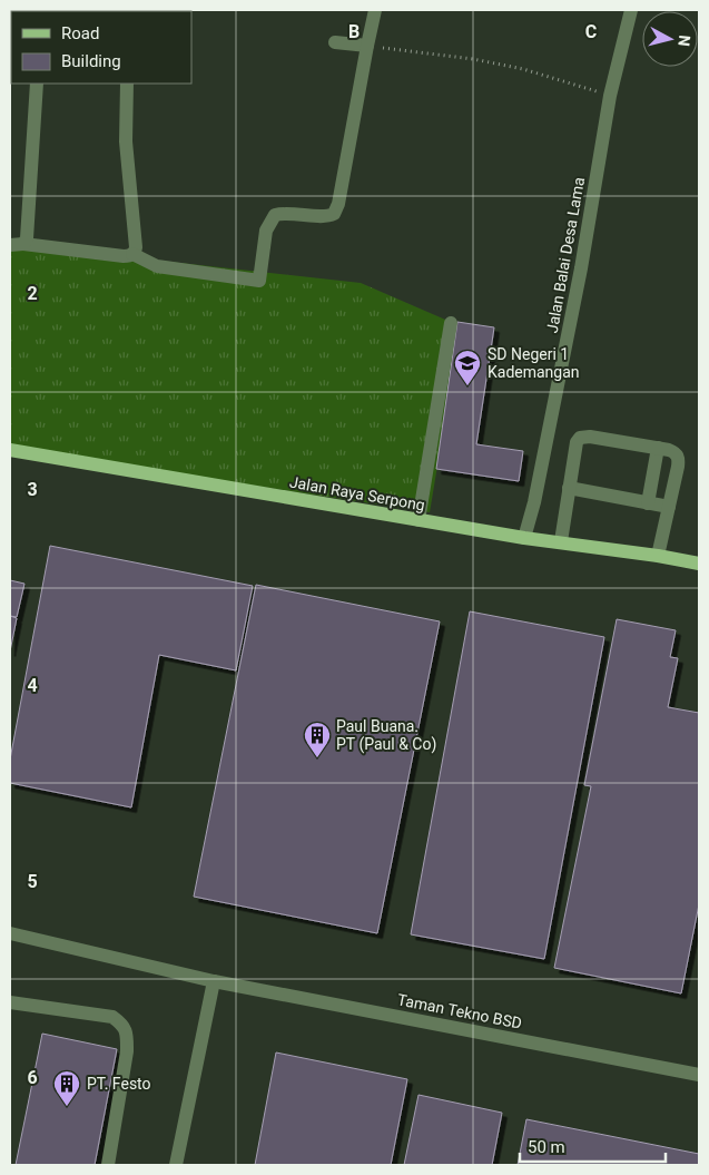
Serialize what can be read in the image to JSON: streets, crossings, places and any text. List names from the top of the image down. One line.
{"streets":{"main road":["Jalan Raya Serpong"],"street":["Jalan Balai Desa Lama","Taman Tekno BSD"]},"crossings":[["Jalan Balai Desa Lama","Jalan Raya Serpong"]],"places":{"school or university":["SD Negeri 1 Kademangan"],"building":["Paul Buana. PT (Paul & Co)","PT. Festo"]},"legend":["Road","Building"],"scale_bar":"50 m","north":"right","grid":{"columns":["B","C"],"rows":["2","3","4","5","6"]}}
